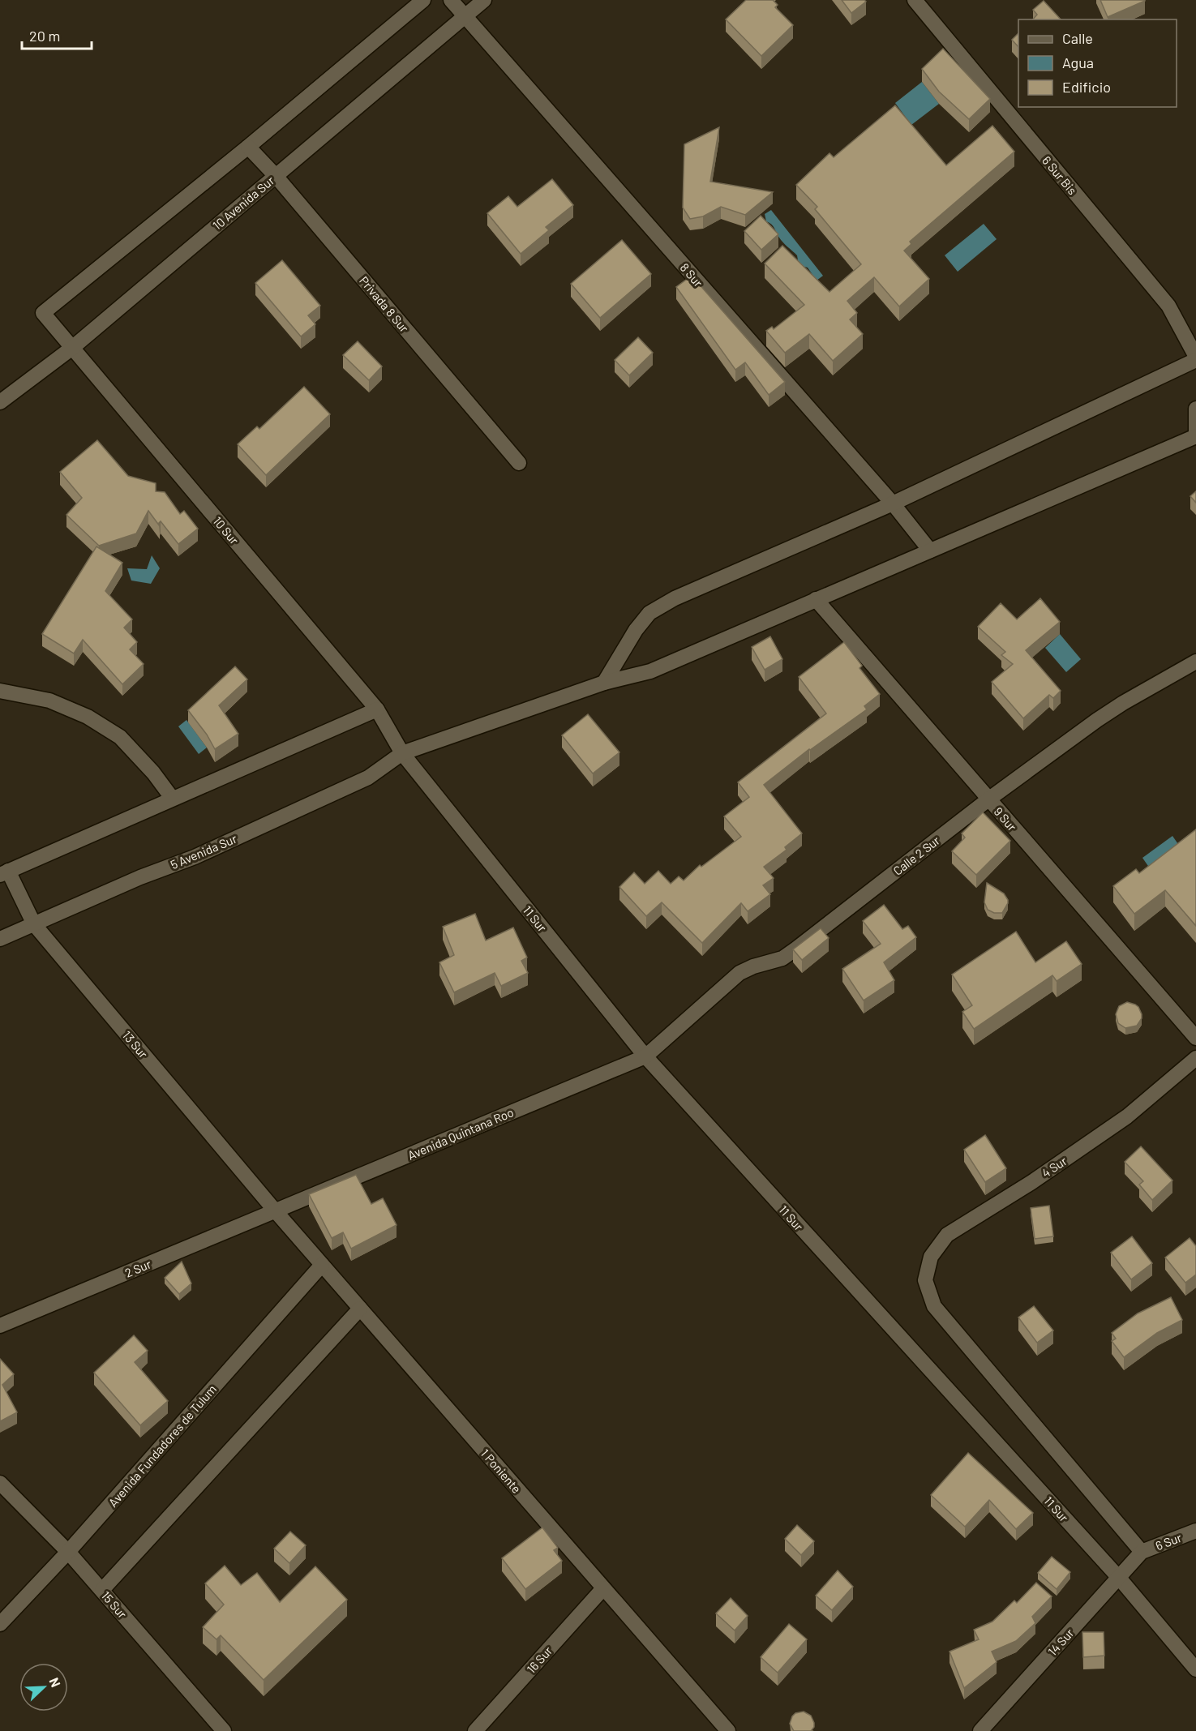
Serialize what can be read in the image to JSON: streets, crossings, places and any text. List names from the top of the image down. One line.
{"streets":{"street":["6 Sur Bis","10 Avenida Sur","8 Sur","Privada 8 Sur","10 Sur","9 Sur","5 Avenida Sur","Calle 2 Sur","11 Sur","13 Sur","Avenida Quintana Roo","4 Sur","2 Sur","Avenida Fundadores de Tulum","1 Poniente","6 Sur","15 Sur","14 Sur","16 Sur"]},"crossings":[["10 Avenida Sur","8 Sur"],["10 Avenida Sur","Privada 8 Sur"],["10 Avenida Sur","10 Sur"],["8 Sur","5 Avenida Sur"],["Privada 8 Sur","10 Sur"],["10 Sur","5 Avenida Sur"],["10 Sur","11 Sur"],["9 Sur","5 Avenida Sur"],["9 Sur","Calle 2 Sur"],["5 Avenida Sur","11 Sur"],["5 Avenida Sur","13 Sur"],["Calle 2 Sur","11 Sur"],["Calle 2 Sur","Avenida Quintana Roo"],["11 Sur","Avenida Quintana Roo"],["11 Sur","14 Sur"],["13 Sur","Avenida Quintana Roo"],["13 Sur","2 Sur"],["13 Sur","1 Poniente"],["Avenida Quintana Roo","2 Sur"],["Avenida Quintana Roo","1 Poniente"],["4 Sur","6 Sur"],["4 Sur","14 Sur"],["2 Sur","1 Poniente"],["Avenida Fundadores de Tulum","1 Poniente"],["Avenida Fundadores de Tulum","15 Sur"],["1 Poniente","16 Sur"],["6 Sur","14 Sur"]],"legend":["Calle","Agua","Edificio"],"scale_bar":"20 m","north":"top right"}
